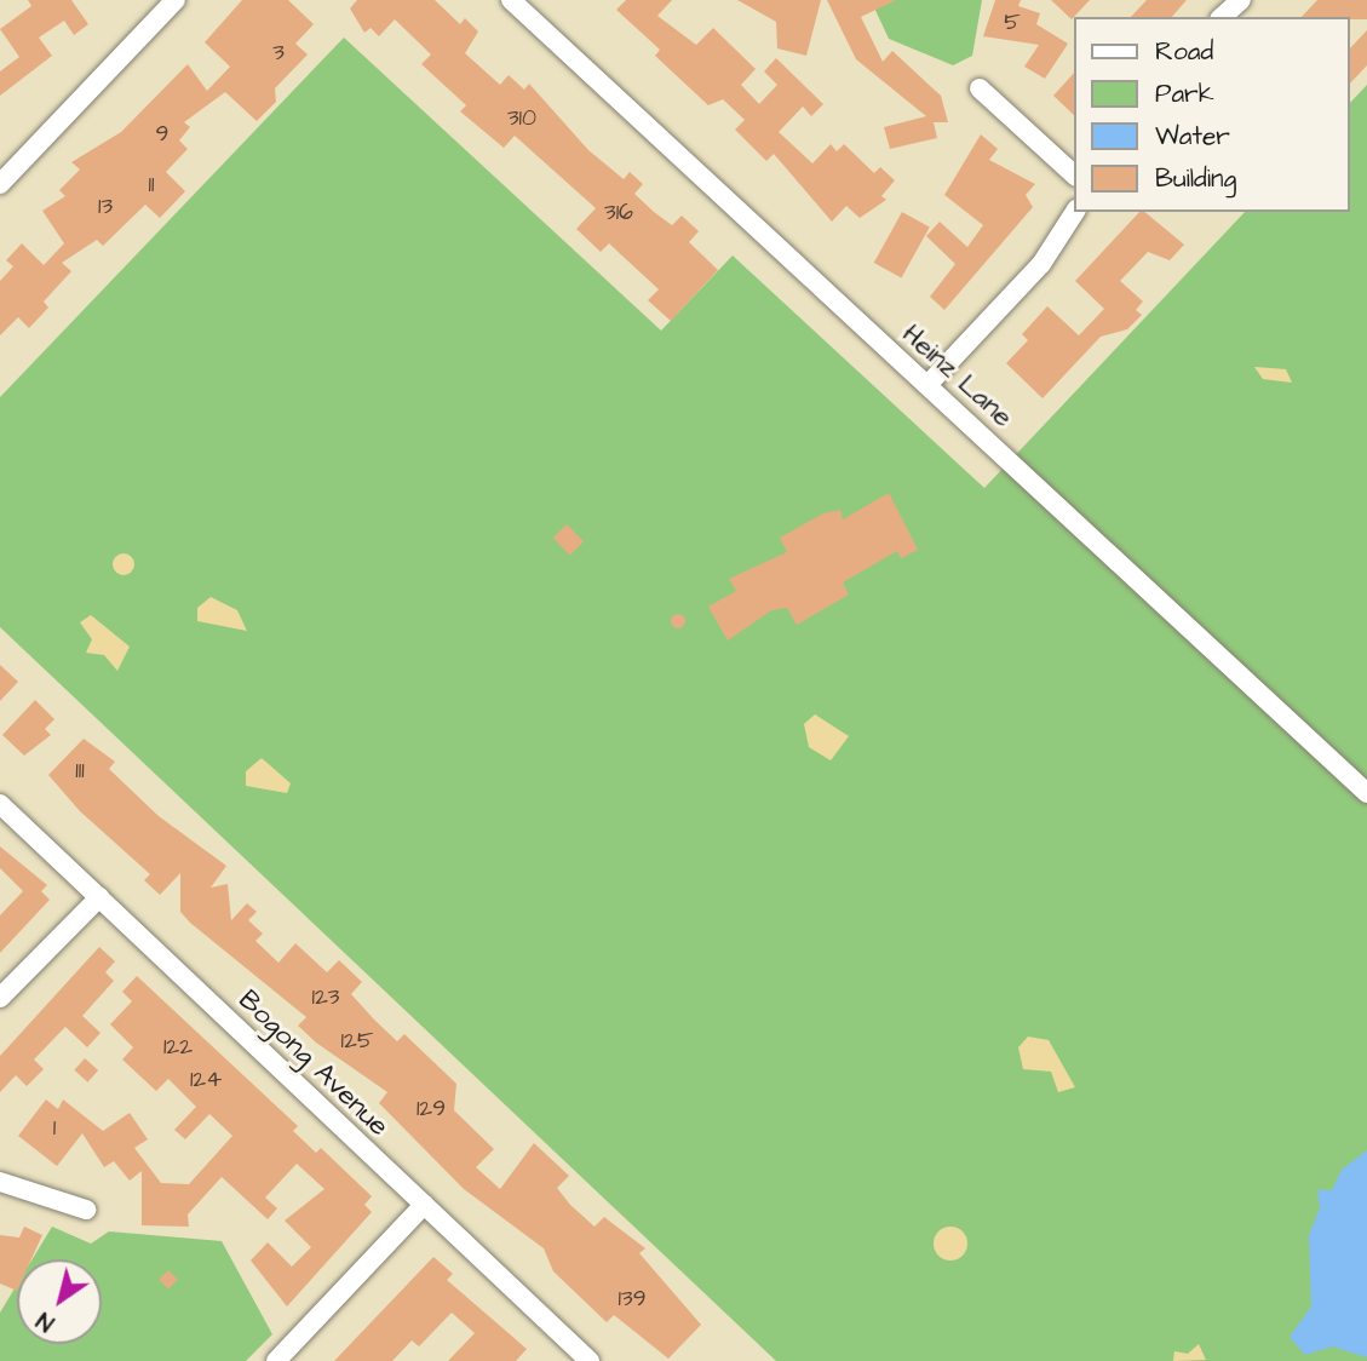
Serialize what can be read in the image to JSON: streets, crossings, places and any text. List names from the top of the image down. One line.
{"streets":{"street":["Heinz Lane","Bogong Avenue"]},"house_numbers":["5","3","310","9","11","13","316","111","123","125","122","124","129","1","139"],"legend":["Road","Park","Water","Building"],"north":"bottom left"}
